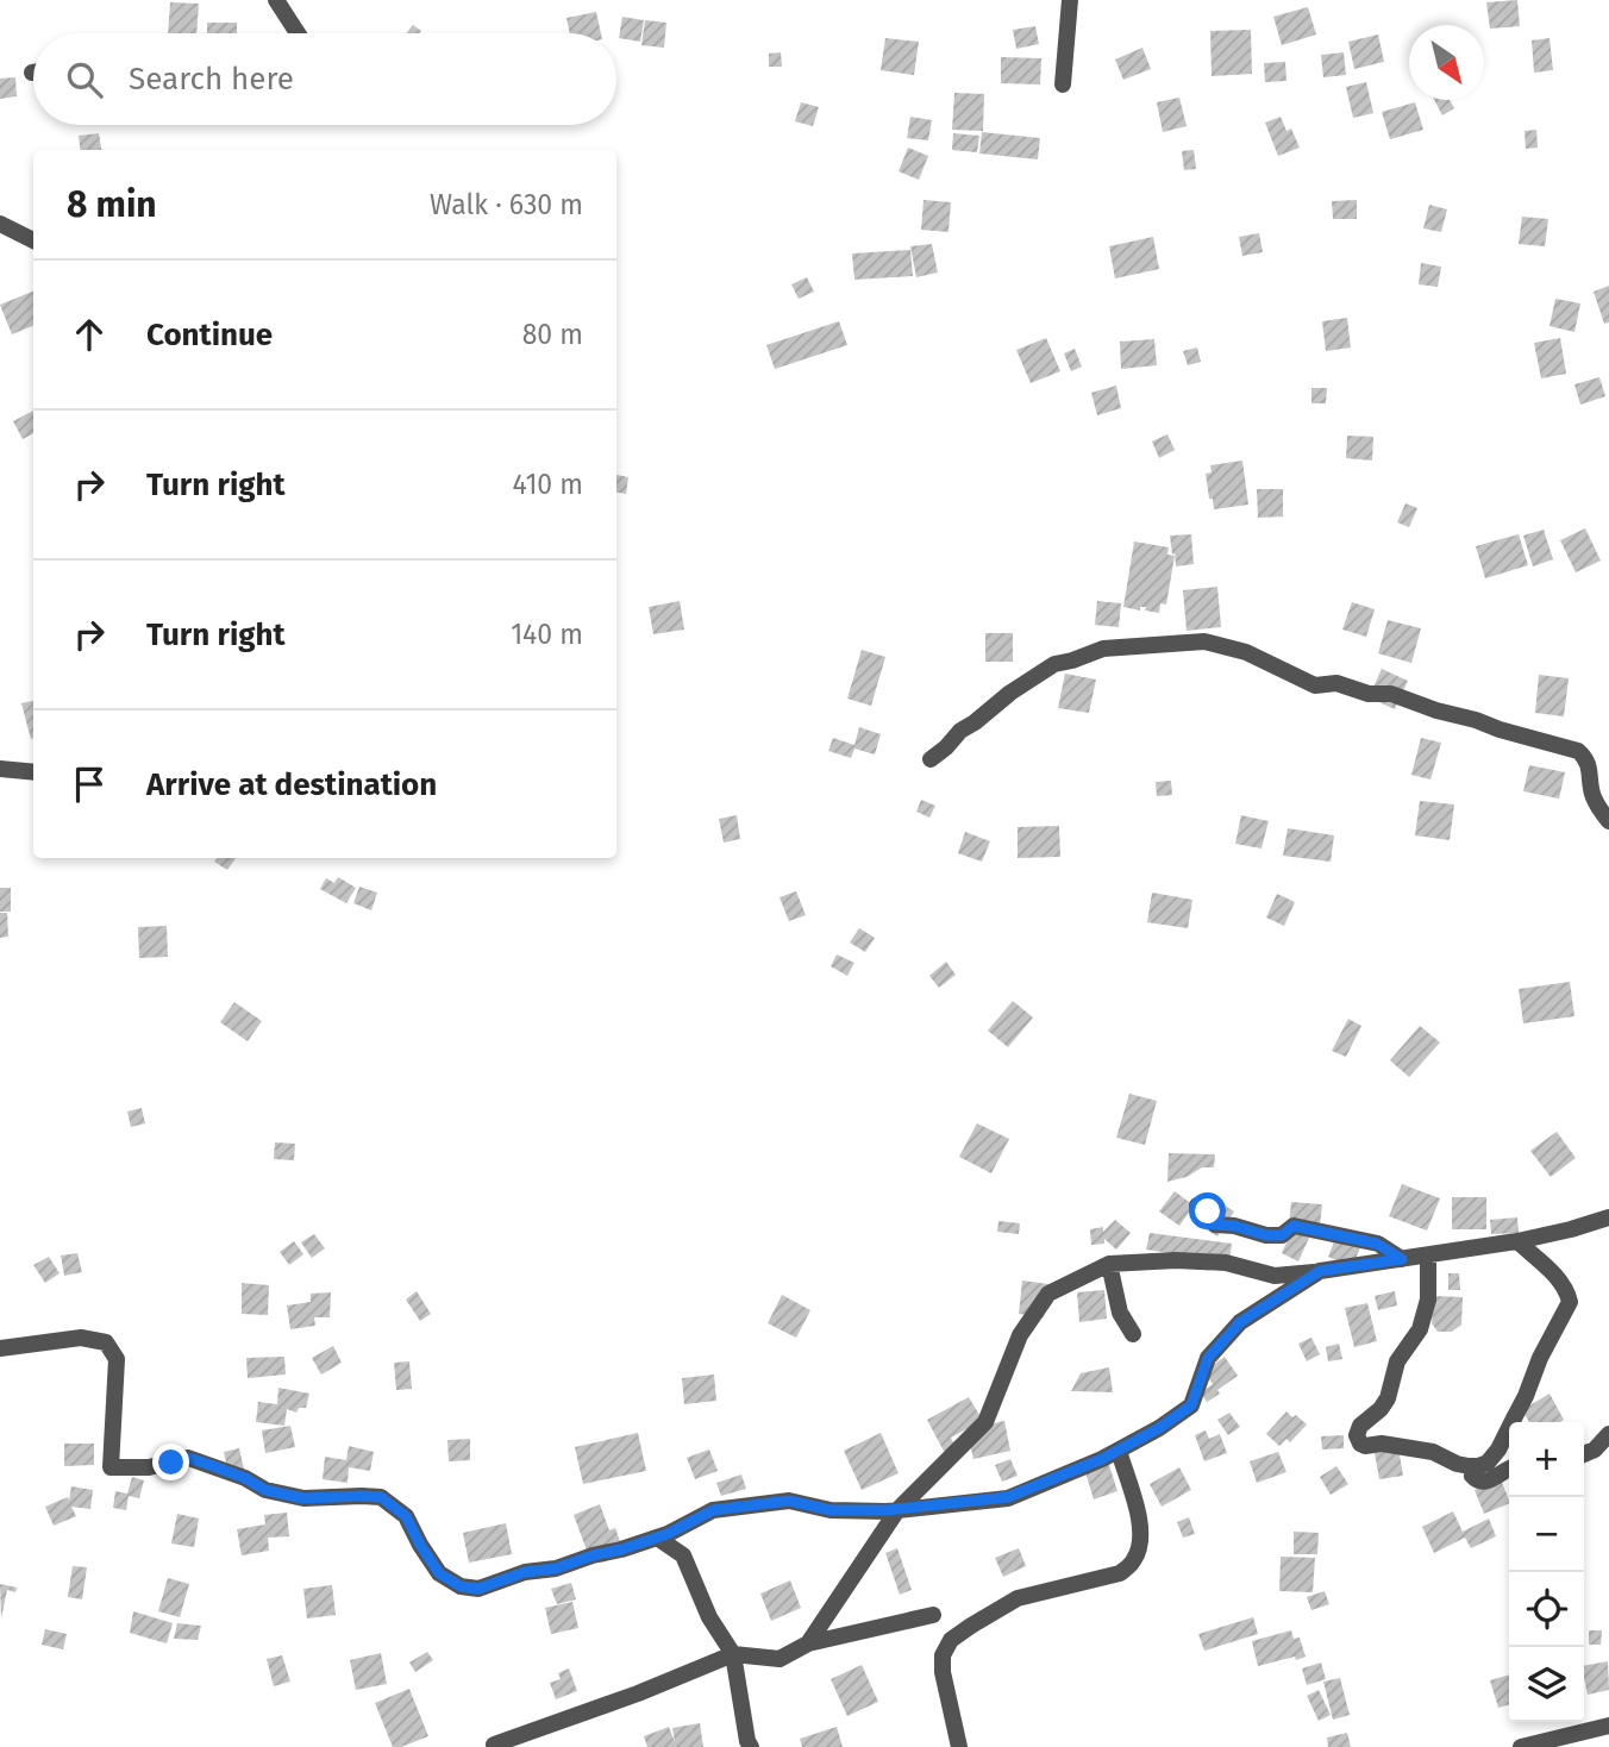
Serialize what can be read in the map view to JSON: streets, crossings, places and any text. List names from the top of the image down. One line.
{"north":"bottom right","page":{"search":"Search here","heading":["8 min","Walk · 630 m"],"list":[["Continue","80 m"],["Turn right","410 m"],["Turn right","140 m"],"Arrive at destination"],"map_buttons":["+","−"]}}
